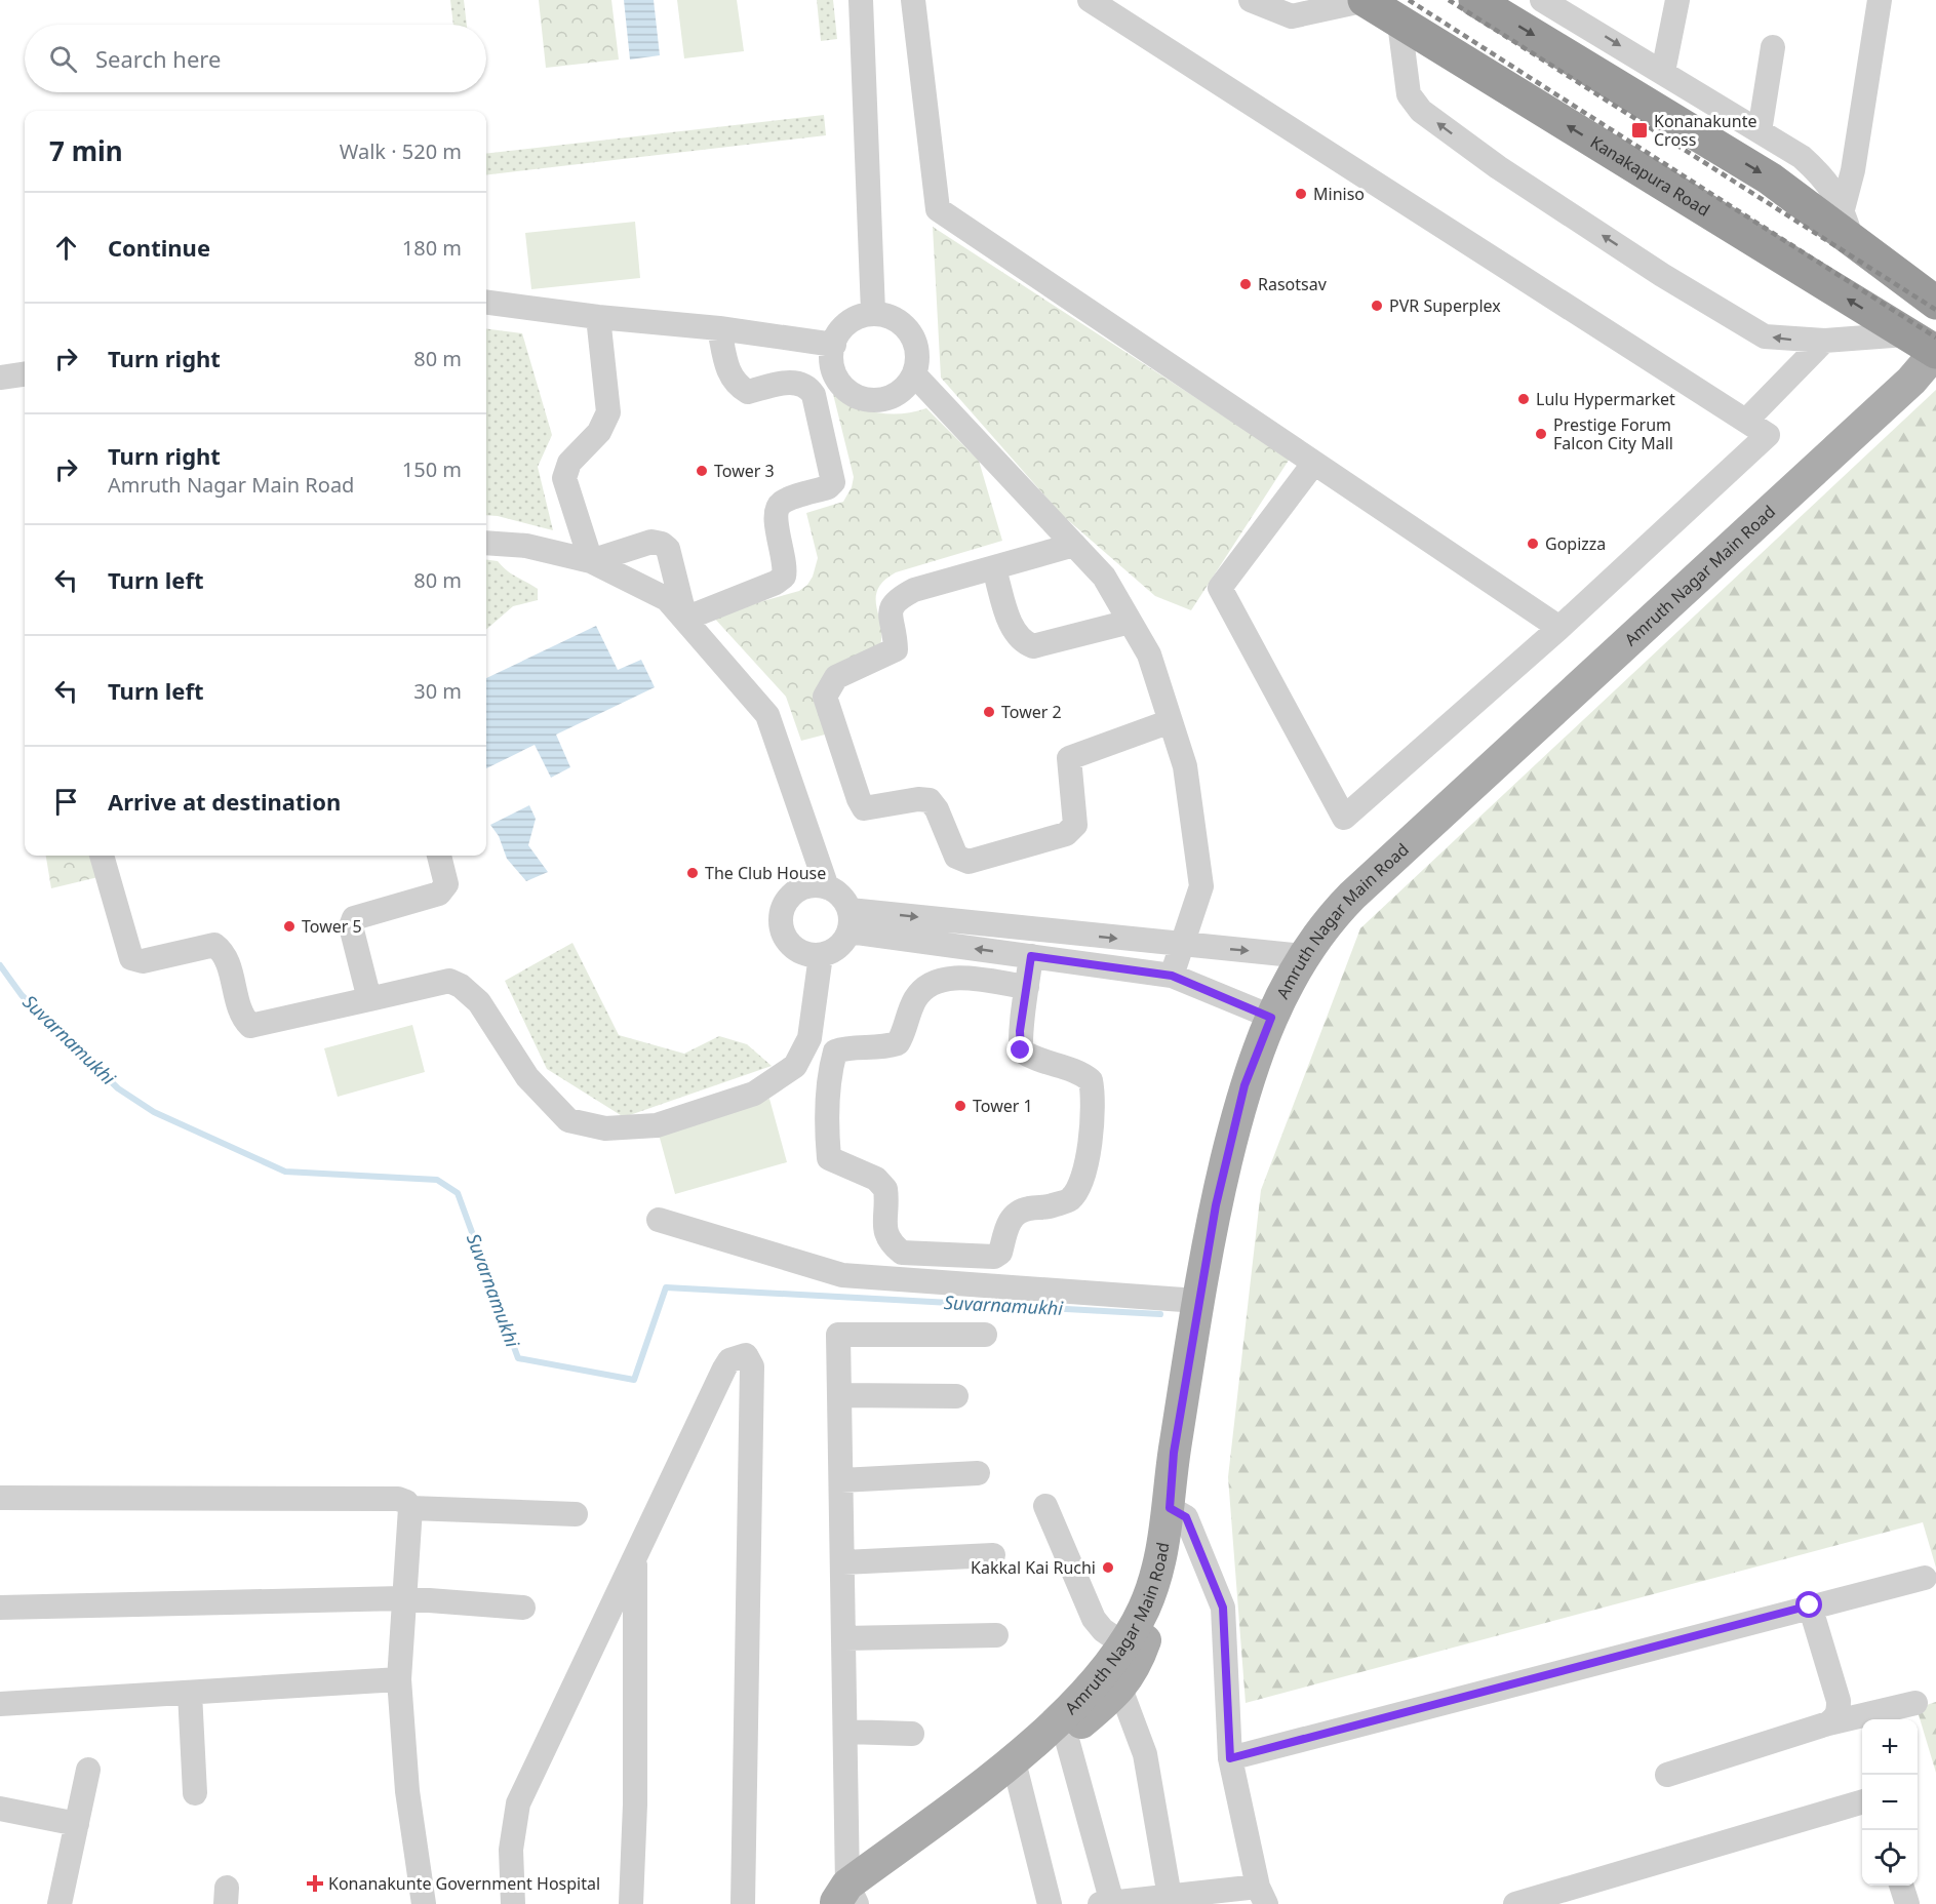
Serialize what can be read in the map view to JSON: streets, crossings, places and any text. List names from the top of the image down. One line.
{"streets":{"highway":["Kanakapura Road"],"main road":["Amruth Nagar Main Road"]},"crossings":[["Kanakapura Road","Amruth Nagar Main Road"]],"water":["Suvarnamukhi"],"places":{"transit":["Konanakunte Cross"],"other":["Miniso","Rasotsav","PVR Superplex","Lulu Hypermarket","Prestige Forum Falcon City Mall","Tower 3","Gopizza","Tower 2","The Club House","Tower 5","Tower 1","Kakkal Kai Ruchi"],"health":["Konanakunte Government Hospital"]},"page":{"search":"Search here","heading":["7 min","Walk · 520 m"],"list":[["Continue","180 m"],["Turn right","80 m"],["Turn right","Amruth Nagar Main Road","150 m"],["Turn left","80 m"],["Turn left","30 m"],"Arrive at destination"],"map_buttons":["+","−"]}}
